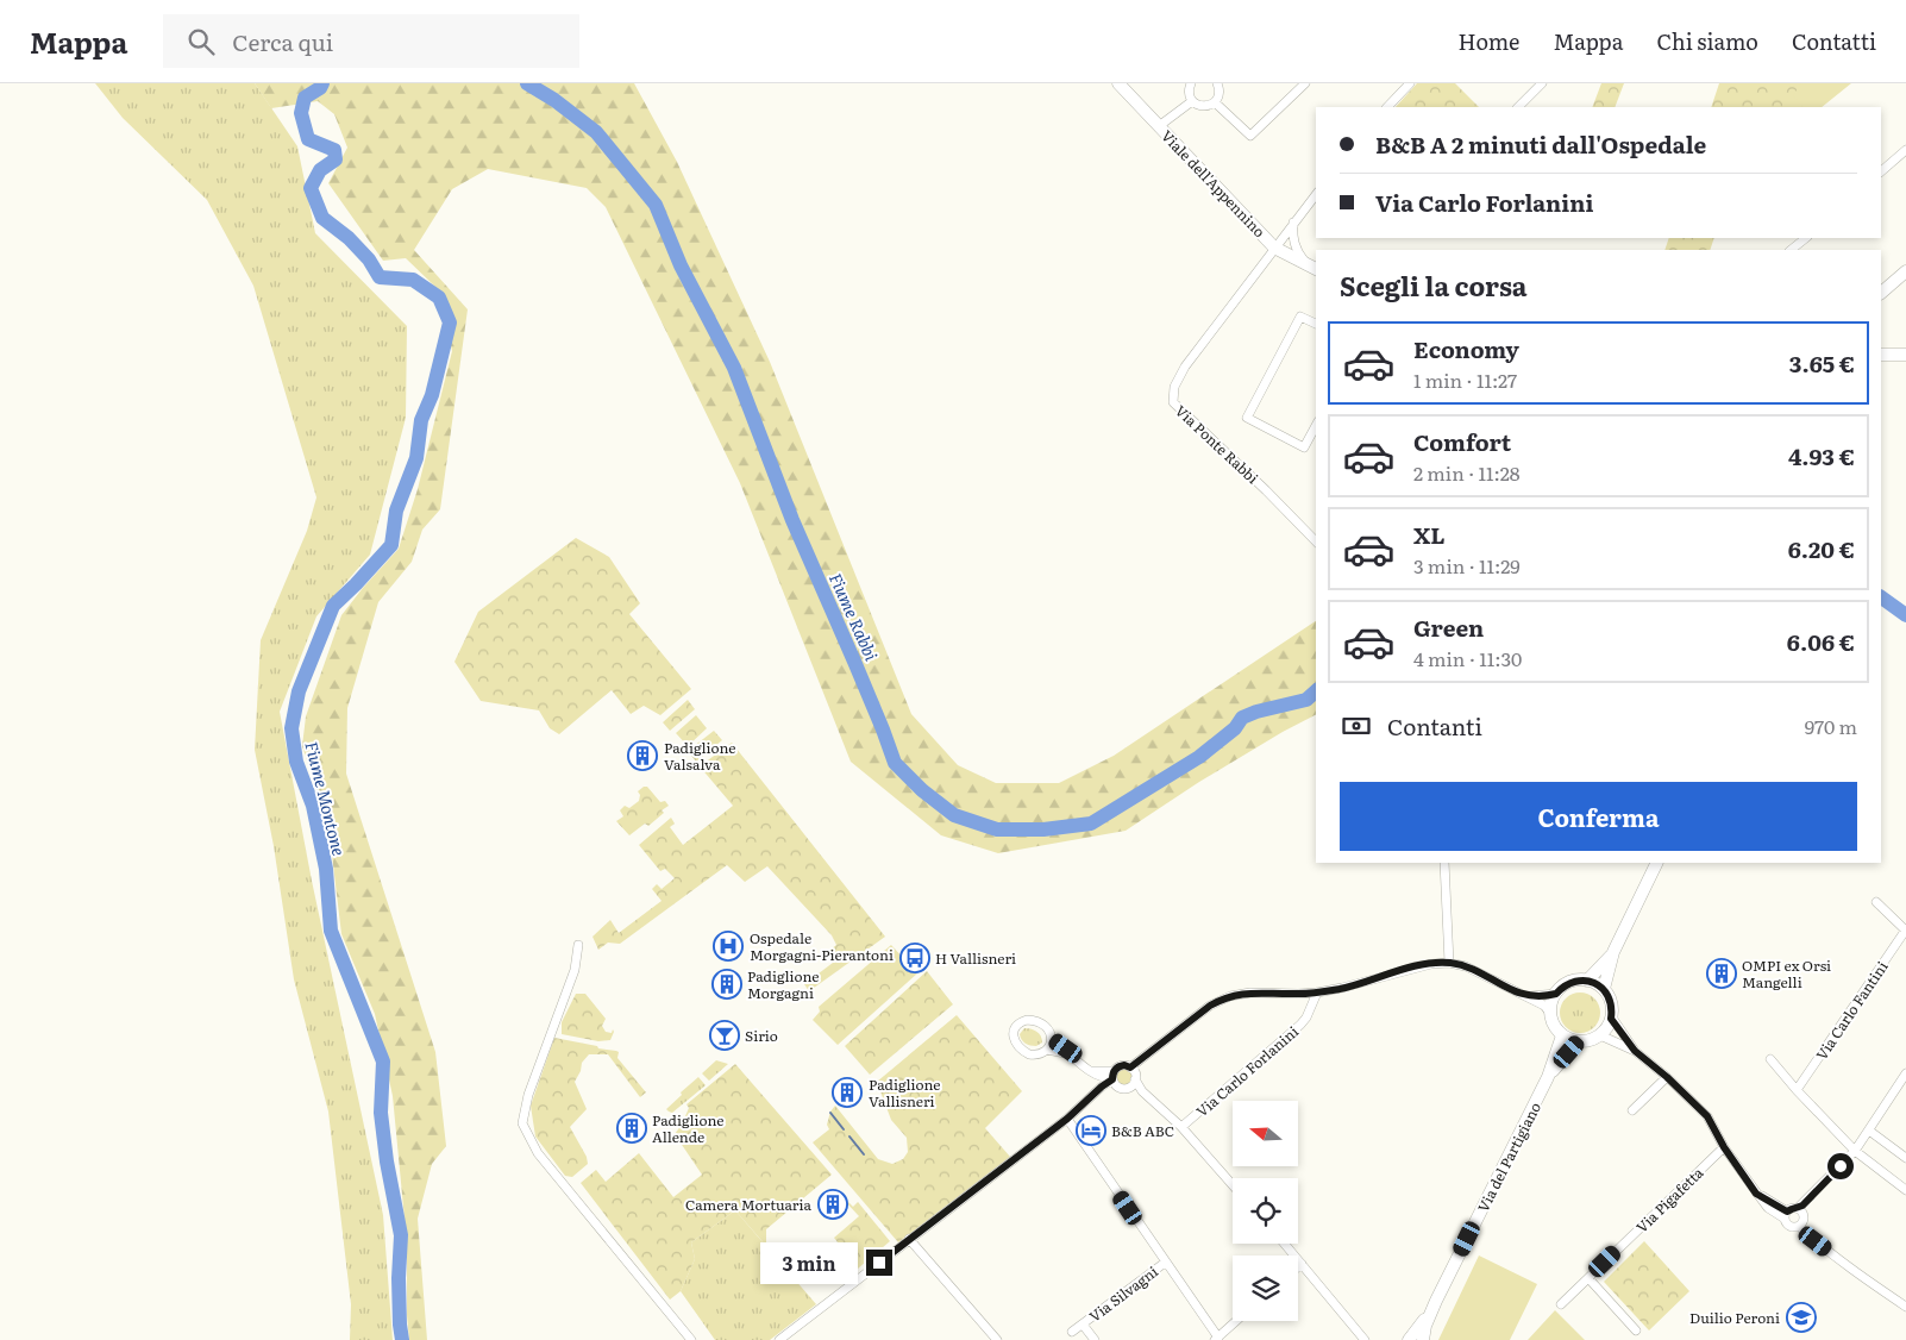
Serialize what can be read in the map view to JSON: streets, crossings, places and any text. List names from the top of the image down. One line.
{"streets":{"main road":["Viale dell'Appennino","Via del Partigiano"],"street":["Via Ponte Rabbi","Via Carlo Fantini","Via Carlo Forlanini","Via Pigafetta","Via Silvagni"]},"crossings":[["Viale dell'Appennino","Via Ponte Rabbi"]],"water":["Fiume Rabbi","Fiume Montone"],"places":{"building":["Padiglione Valsalva","OMPI ex Orsi Mangelli","Padiglione Morgagni","Padiglione Vallisneri","Padiglione Allende","Camera Mortuaria"],"hospital":["Ospedale Morgagni-Pierantoni"],"bus stop":["H Vallisneri"],"bar":["Sirio"],"hotel":["B&B ABC"],"school or university":["Duilio Peroni"]},"north":"left","page":{"header":"Mappa","search":"Cerca qui","nav":["Home","Mappa","Chi siamo","Contatti"],"banner":["B&B A 2 minuti dall'Ospedale","Via Carlo Forlanini"],"heading":"Scegli la corsa","list":[{"name":"Economy","note":"1 min · 11:27","value":"3.65 €"},{"name":"Comfort","note":"2 min · 11:28","value":"4.93 €"},{"name":"XL","note":"3 min · 11:29","value":"6.20 €"},{"name":"Green","note":"4 min · 11:30","value":"6.06 €"}],"pay":["Contanti","970 m"],"buttons":"Conferma","bubble":"3 min"}}
